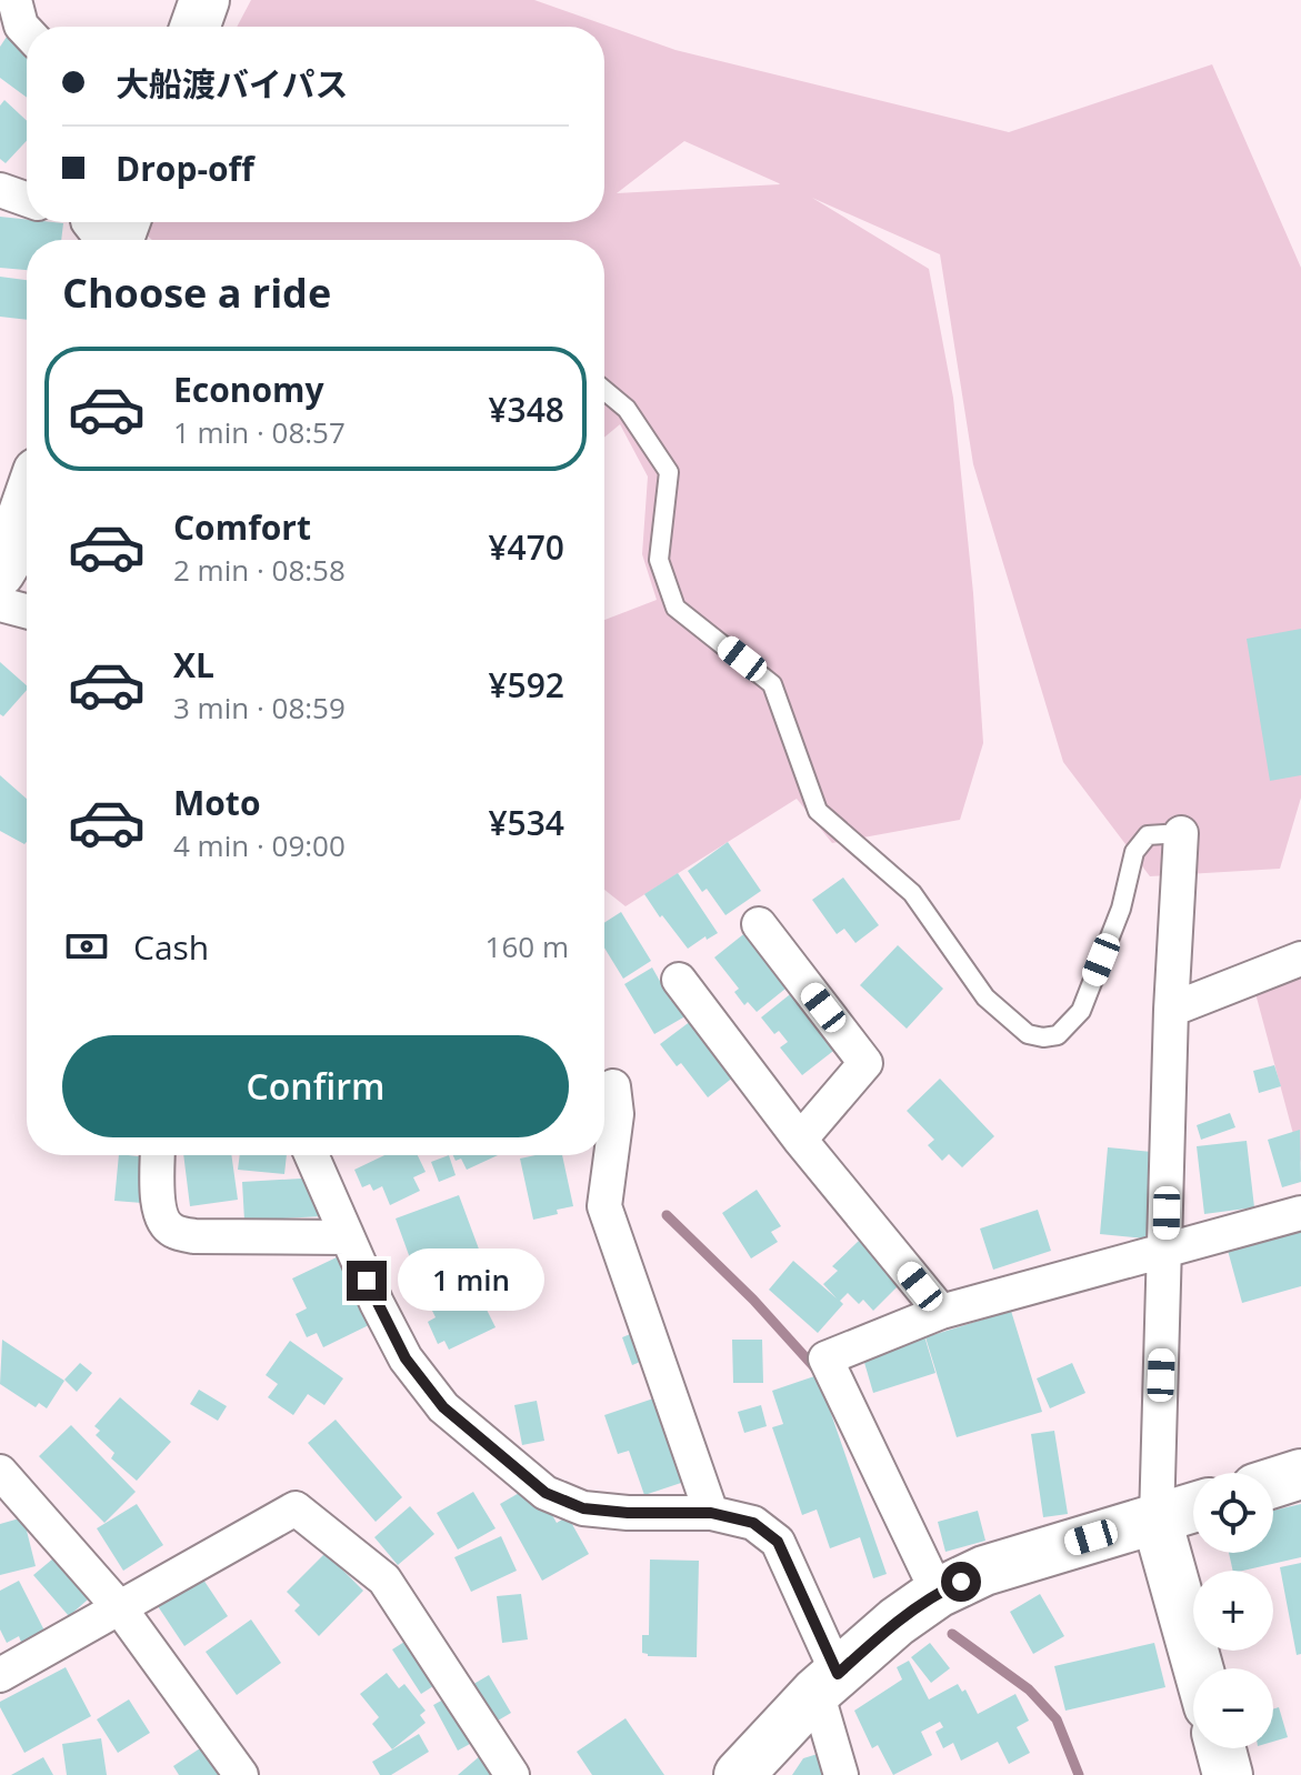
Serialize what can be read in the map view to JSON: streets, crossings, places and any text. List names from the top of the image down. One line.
{"page":{"banner":["大船渡バイパス","Drop-off"],"heading":"Choose a ride","list":[{"name":"Economy","note":"1 min · 08:57","value":"¥348"},{"name":"Comfort","note":"2 min · 08:58","value":"¥470"},{"name":"XL","note":"3 min · 08:59","value":"¥592"},{"name":"Moto","note":"4 min · 09:00","value":"¥534"}],"pay":["Cash","160 m"],"buttons":"Confirm","bubble":"1 min","map_buttons":["+","−"]}}
